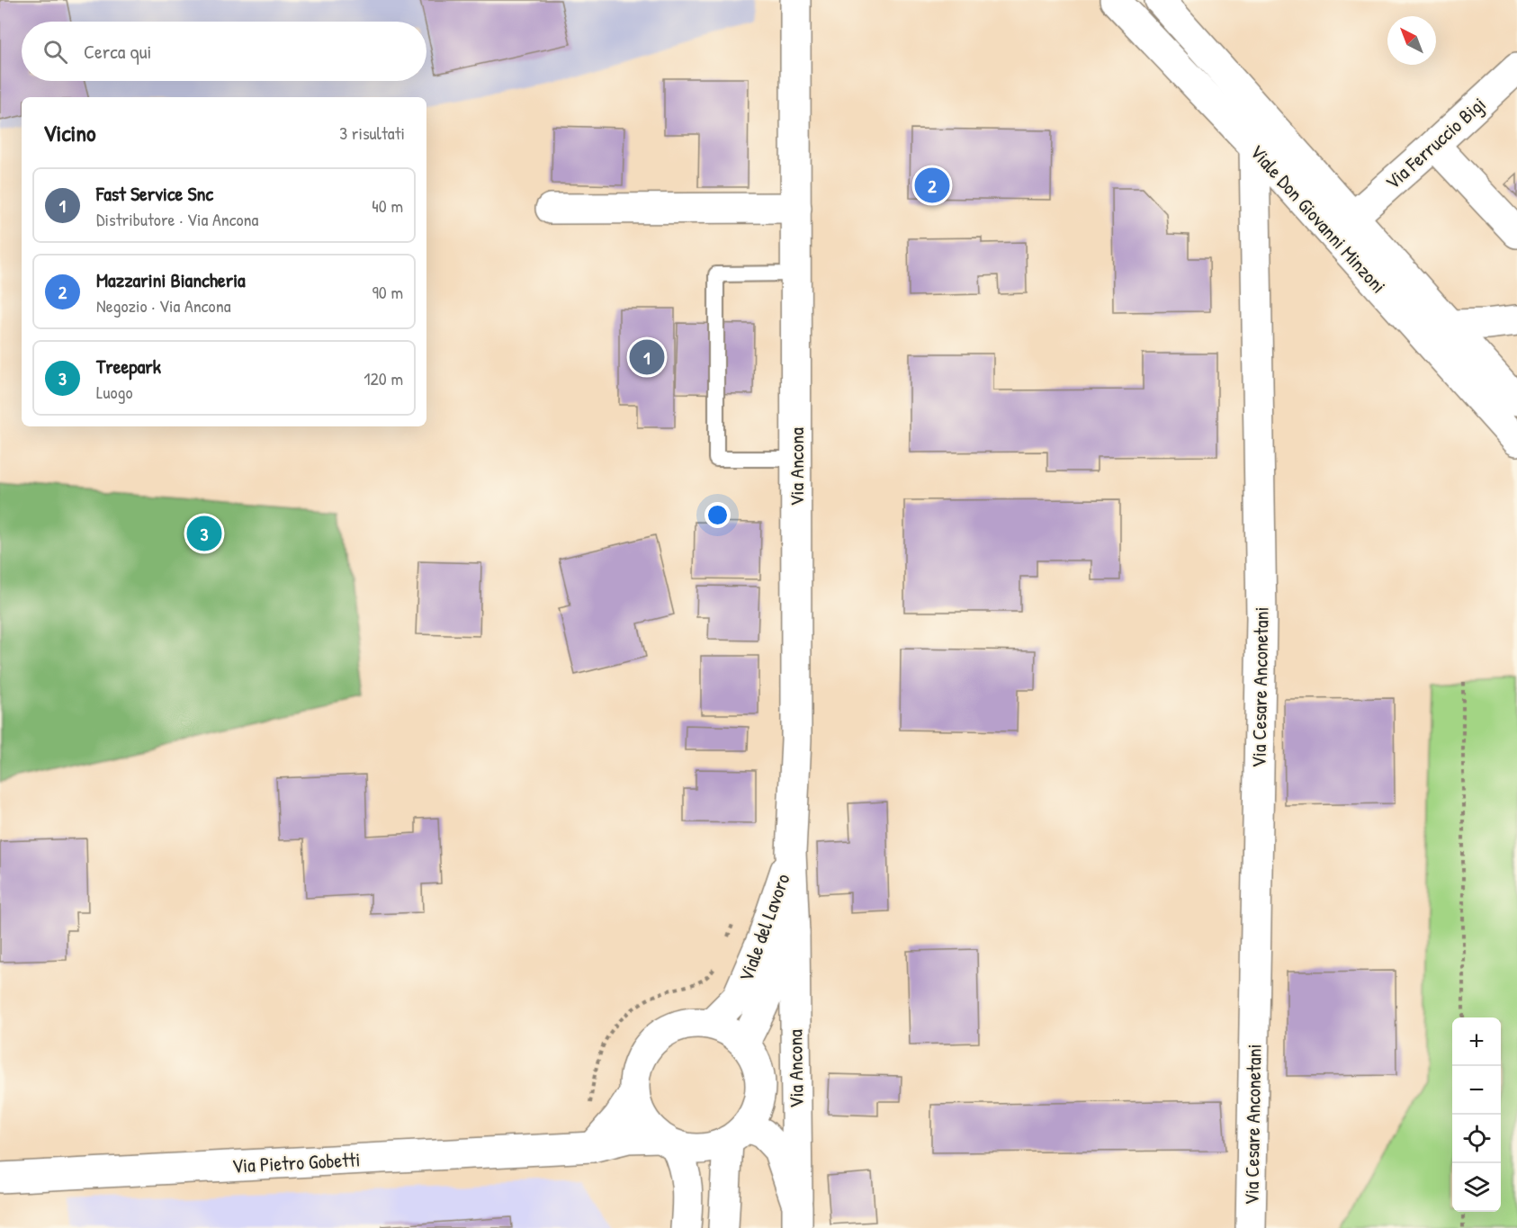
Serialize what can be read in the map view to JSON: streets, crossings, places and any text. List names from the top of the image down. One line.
{"streets":{"main road":["Via Ferruccio Bigi","Viale Don Giovanni Minzoni","Via Ancona","Via Cesare Anconetani","Viale del Lavoro","Via Pietro Gobetti"]},"crossings":[["Via Ferruccio Bigi","Viale Don Giovanni Minzoni"],["Viale Don Giovanni Minzoni","Via Cesare Anconetani"],["Via Ancona","Viale del Lavoro"],["Via Ancona","Via Pietro Gobetti"],["Viale del Lavoro","Via Pietro Gobetti"]],"north":"top left","page":{"search":"Cerca qui","heading":["Vicino","3 risultati"],"pins":["2","1","3"],"list":[{"mark":"1","name":"Fast Service Snc","note":"Distributore · Via Ancona","value":"40 m"},{"mark":"2","name":"Mazzarini Biancheria","note":"Negozio · Via Ancona","value":"90 m"},{"mark":"3","name":"Treepark","note":"Luogo","value":"120 m"}],"map_buttons":["+","−"]}}
